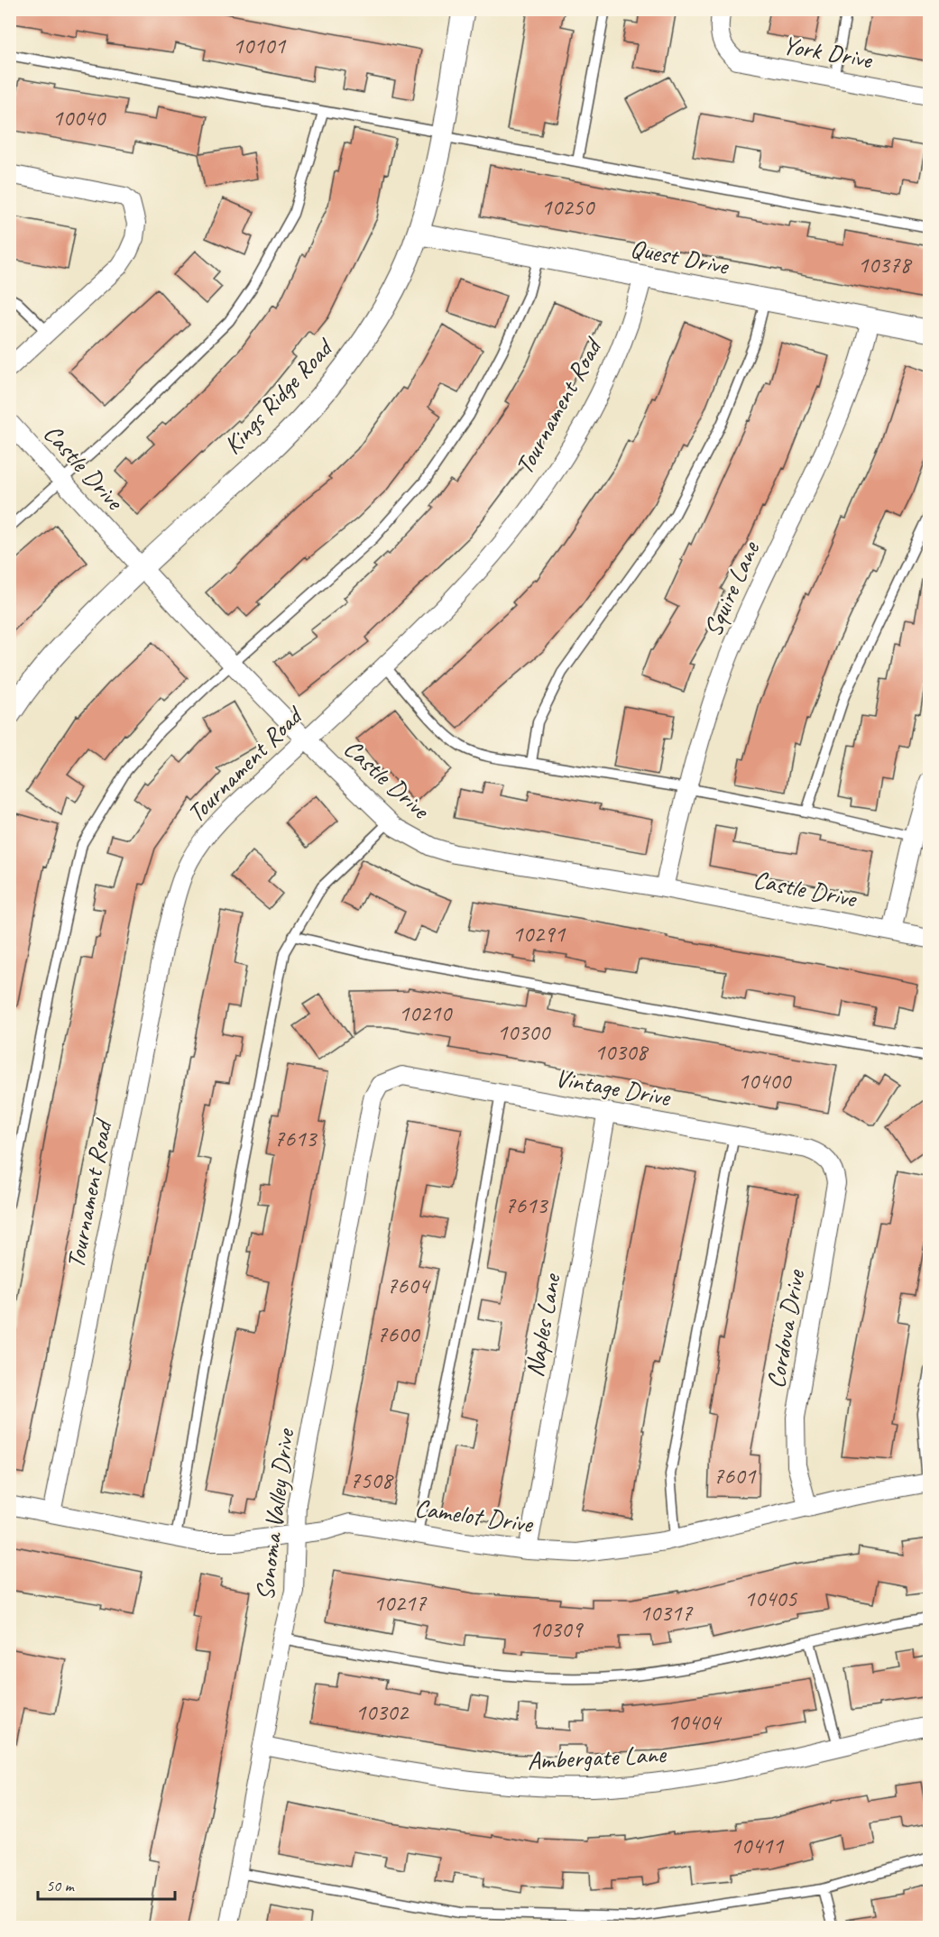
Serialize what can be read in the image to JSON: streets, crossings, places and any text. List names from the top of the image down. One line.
{"streets":{"street":["York Drive","Quest Drive","Kings Ridge Road","Tournament Road","Castle Drive","Squire Lane","Vintage Drive","Naples Lane","Cordova Drive","Sonoma Valley Drive","Camelot Drive","Ambergate Lane"]},"crossings":[["Quest Drive","Kings Ridge Road"],["Quest Drive","Tournament Road"],["Quest Drive","Squire Lane"],["Kings Ridge Road","Castle Drive"],["Tournament Road","Castle Drive"],["Tournament Road","Camelot Drive"],["Castle Drive","Squire Lane"],["Vintage Drive","Naples Lane"],["Vintage Drive","Cordova Drive"],["Vintage Drive","Sonoma Valley Drive"],["Naples Lane","Camelot Drive"],["Cordova Drive","Camelot Drive"],["Sonoma Valley Drive","Camelot Drive"],["Sonoma Valley Drive","Ambergate Lane"]],"house_numbers":["10101","10040","10250","10378","10291","10210","10300","10308","10400","7613","7613","7604","7600","7601","7508","10405","10217","10317","10309","10302","10404","10411"],"scale_bar":"50 m"}
